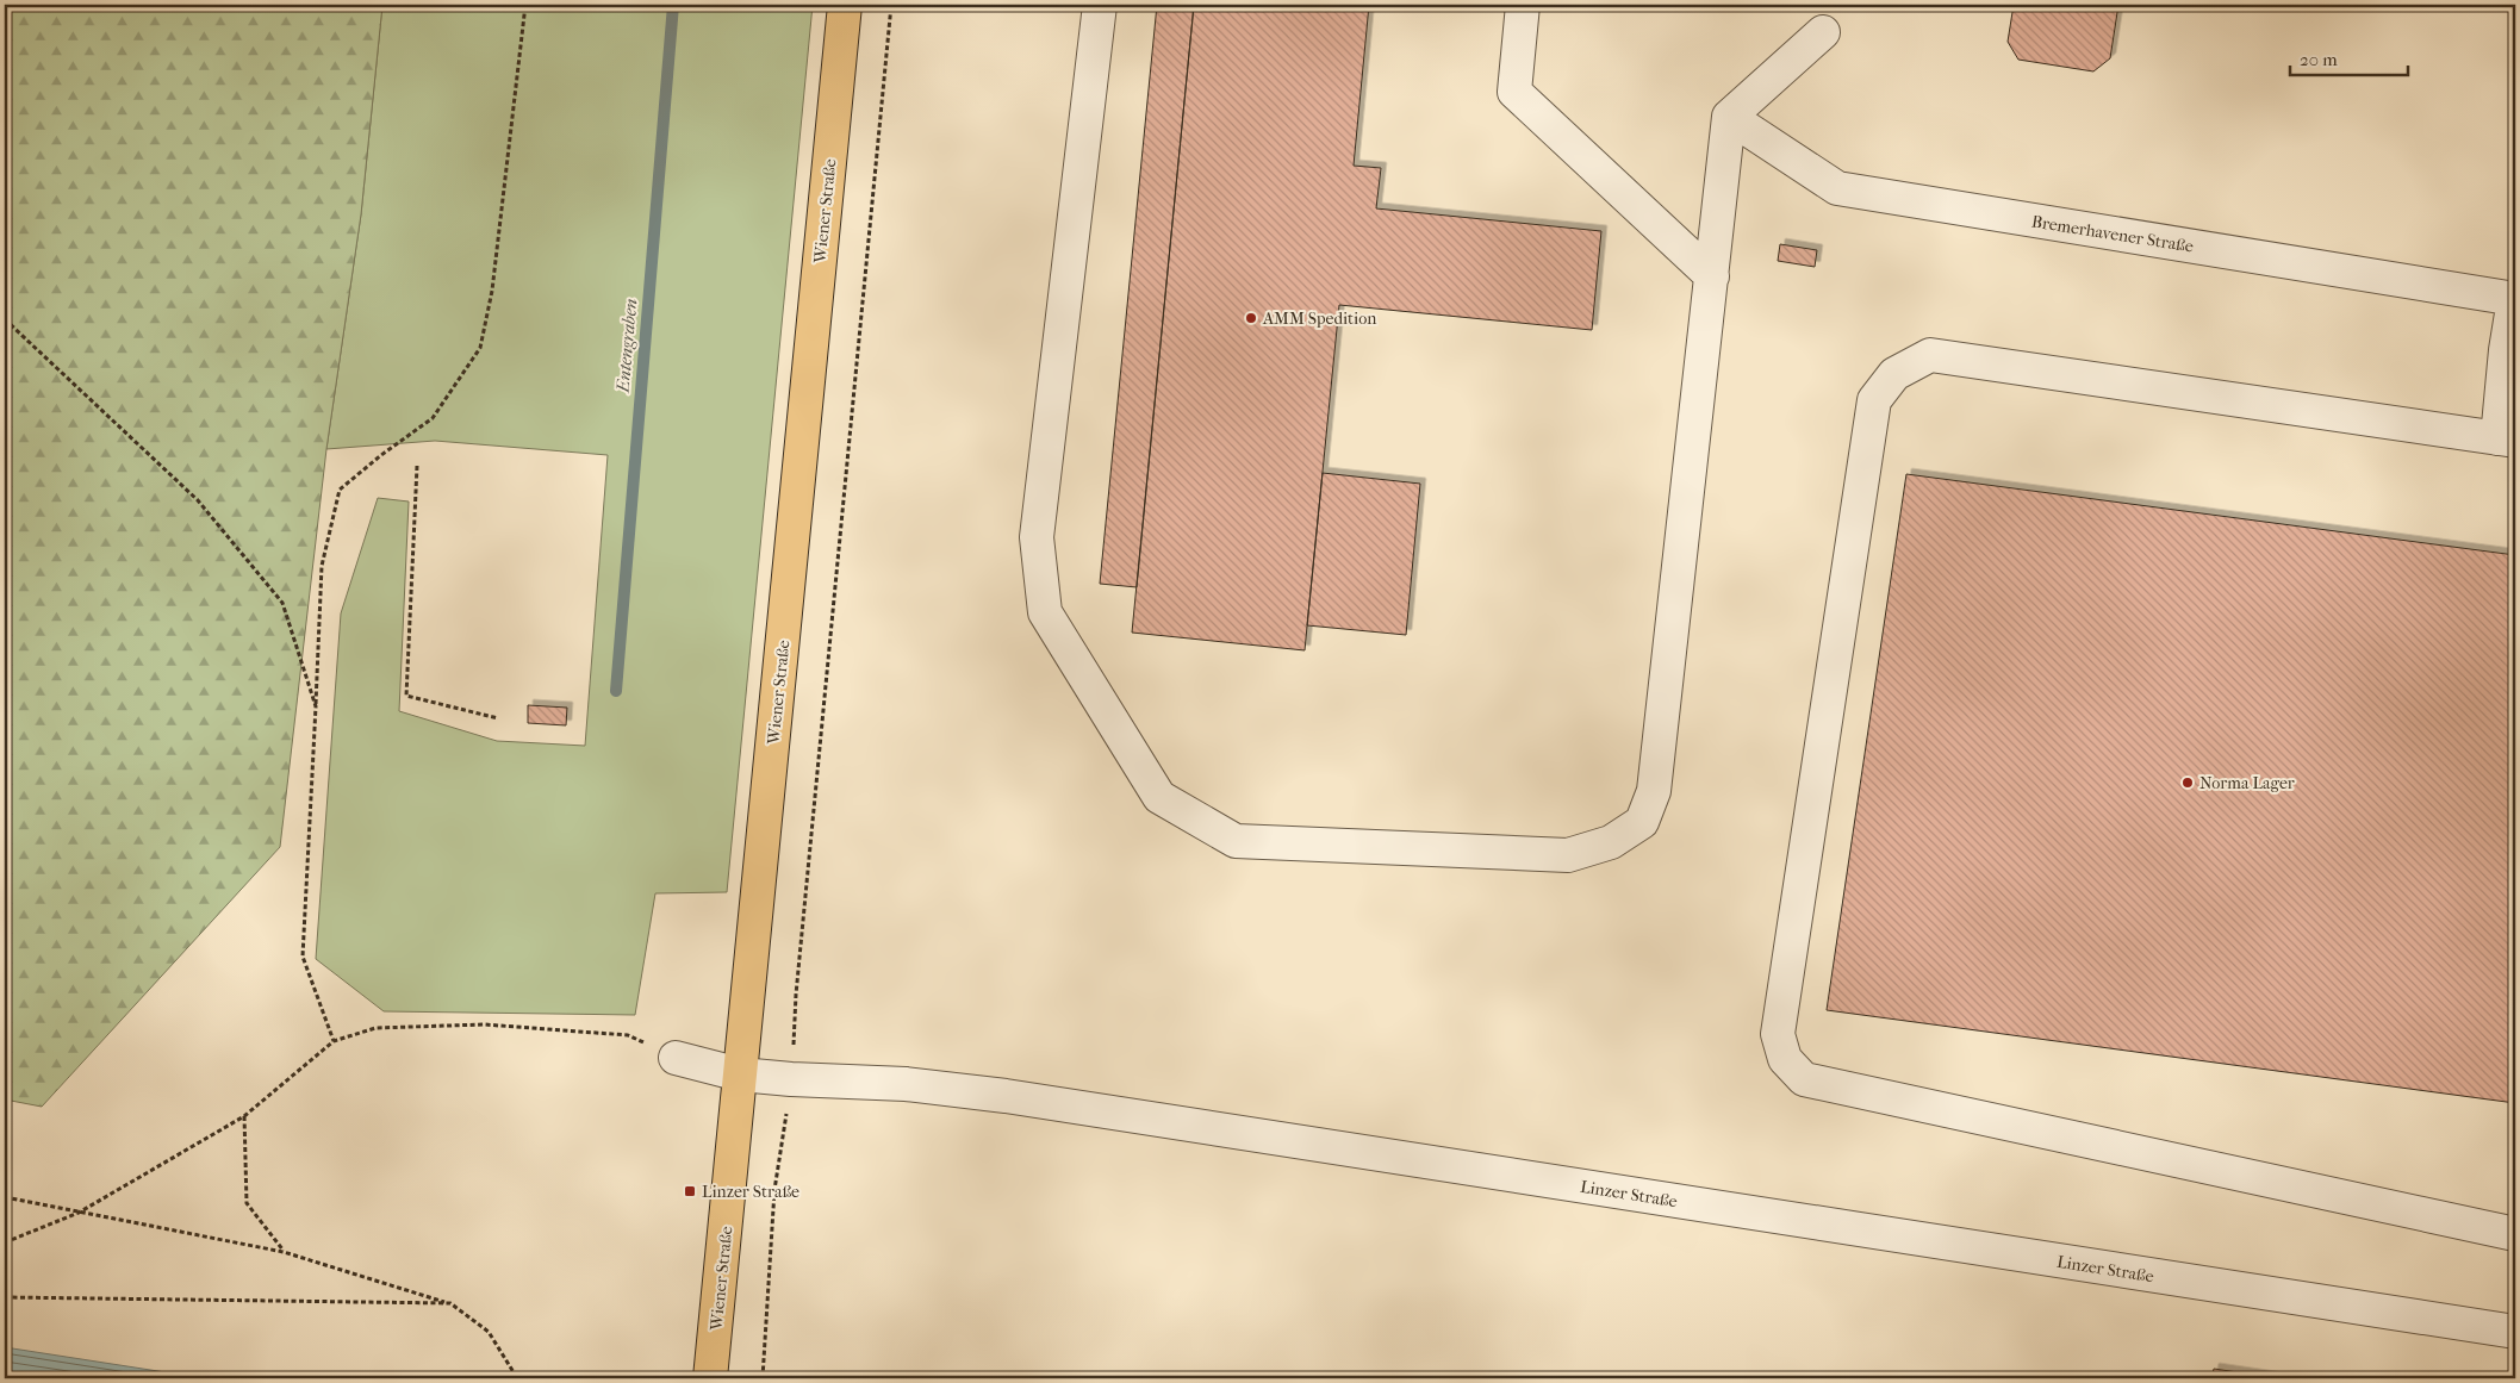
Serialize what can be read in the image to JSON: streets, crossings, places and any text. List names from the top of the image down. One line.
{"streets":{"main road":["Wiener Straße"],"street":["Bremerhavener Straße","Linzer Straße"]},"crossings":[["Wiener Straße","Linzer Straße"]],"water":["Entengraben"],"places":{"other":["AMM Spedition","Norma Lager"],"transit":["Linzer Straße"]},"scale_bar":"20 m"}
